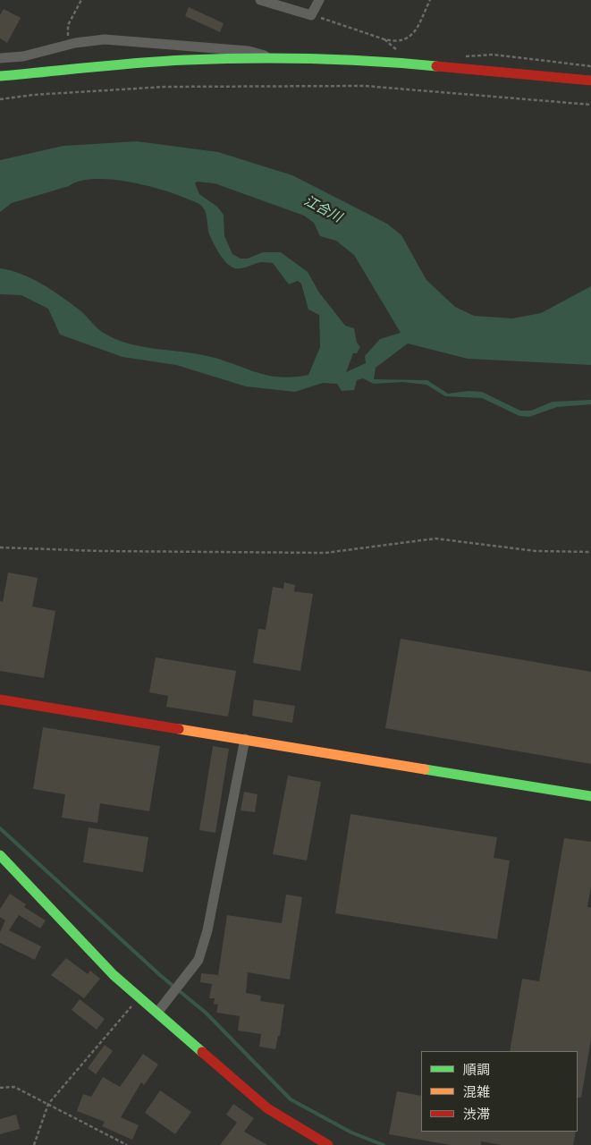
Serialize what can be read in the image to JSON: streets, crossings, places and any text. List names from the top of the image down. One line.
{"water":["江合川"],"legend":["順調","混雑","渋滞"]}
